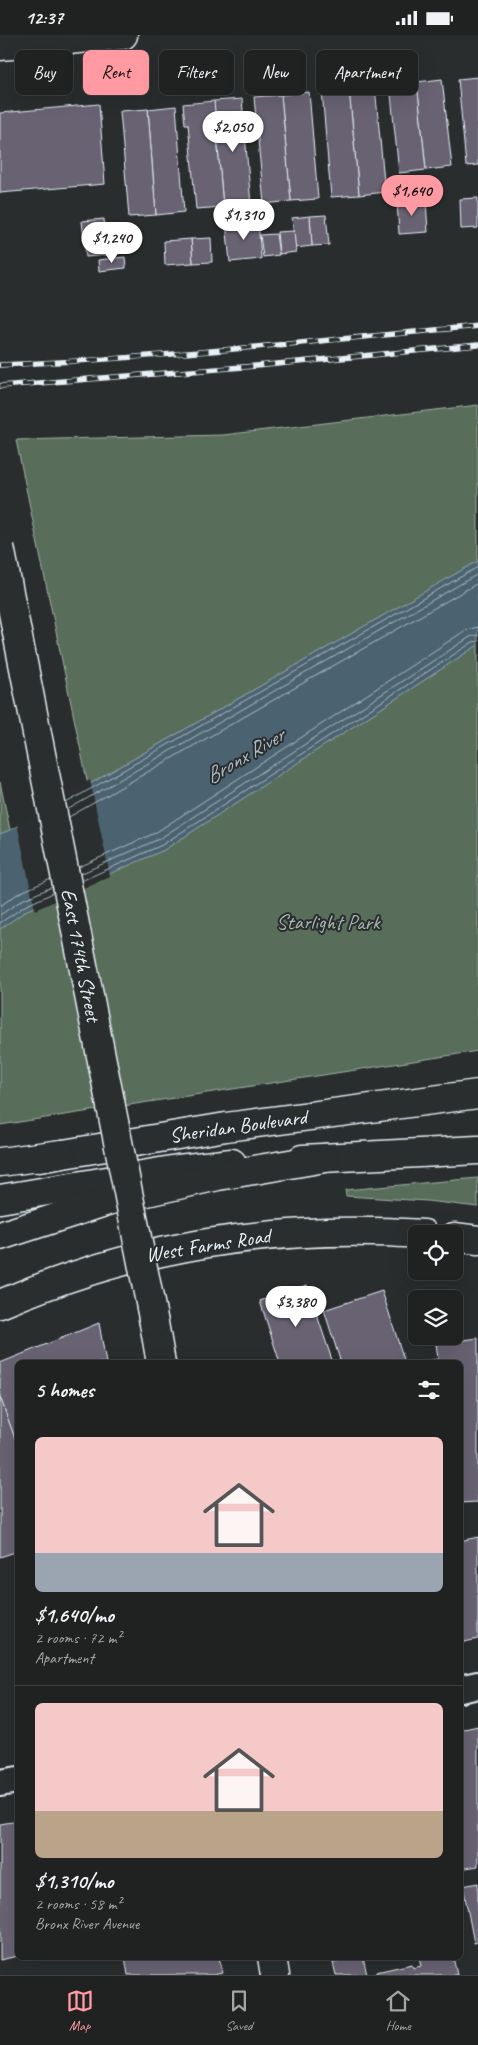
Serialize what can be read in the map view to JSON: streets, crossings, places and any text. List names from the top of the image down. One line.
{"streets":{"main road":["East 174th Street","Sheridan Boulevard","West Farms Road"]},"water":["Bronx River"],"parks":["Starlight Park"],"page":{"status":"12:37","chip":["Buy","Rent","Filters","New","Apartment"],"price":["$2,050","$1,640","$1,310","$1,240","$3,380"],"heading":"5 homes","list":[{"name":"$1,640/mo","note":"2 rooms · 72 m² · Apartment"},{"name":"$1,310/mo","note":"2 rooms · 58 m² · Bronx River Avenue"}],"tabs":["Map","Saved","Home"]}}
